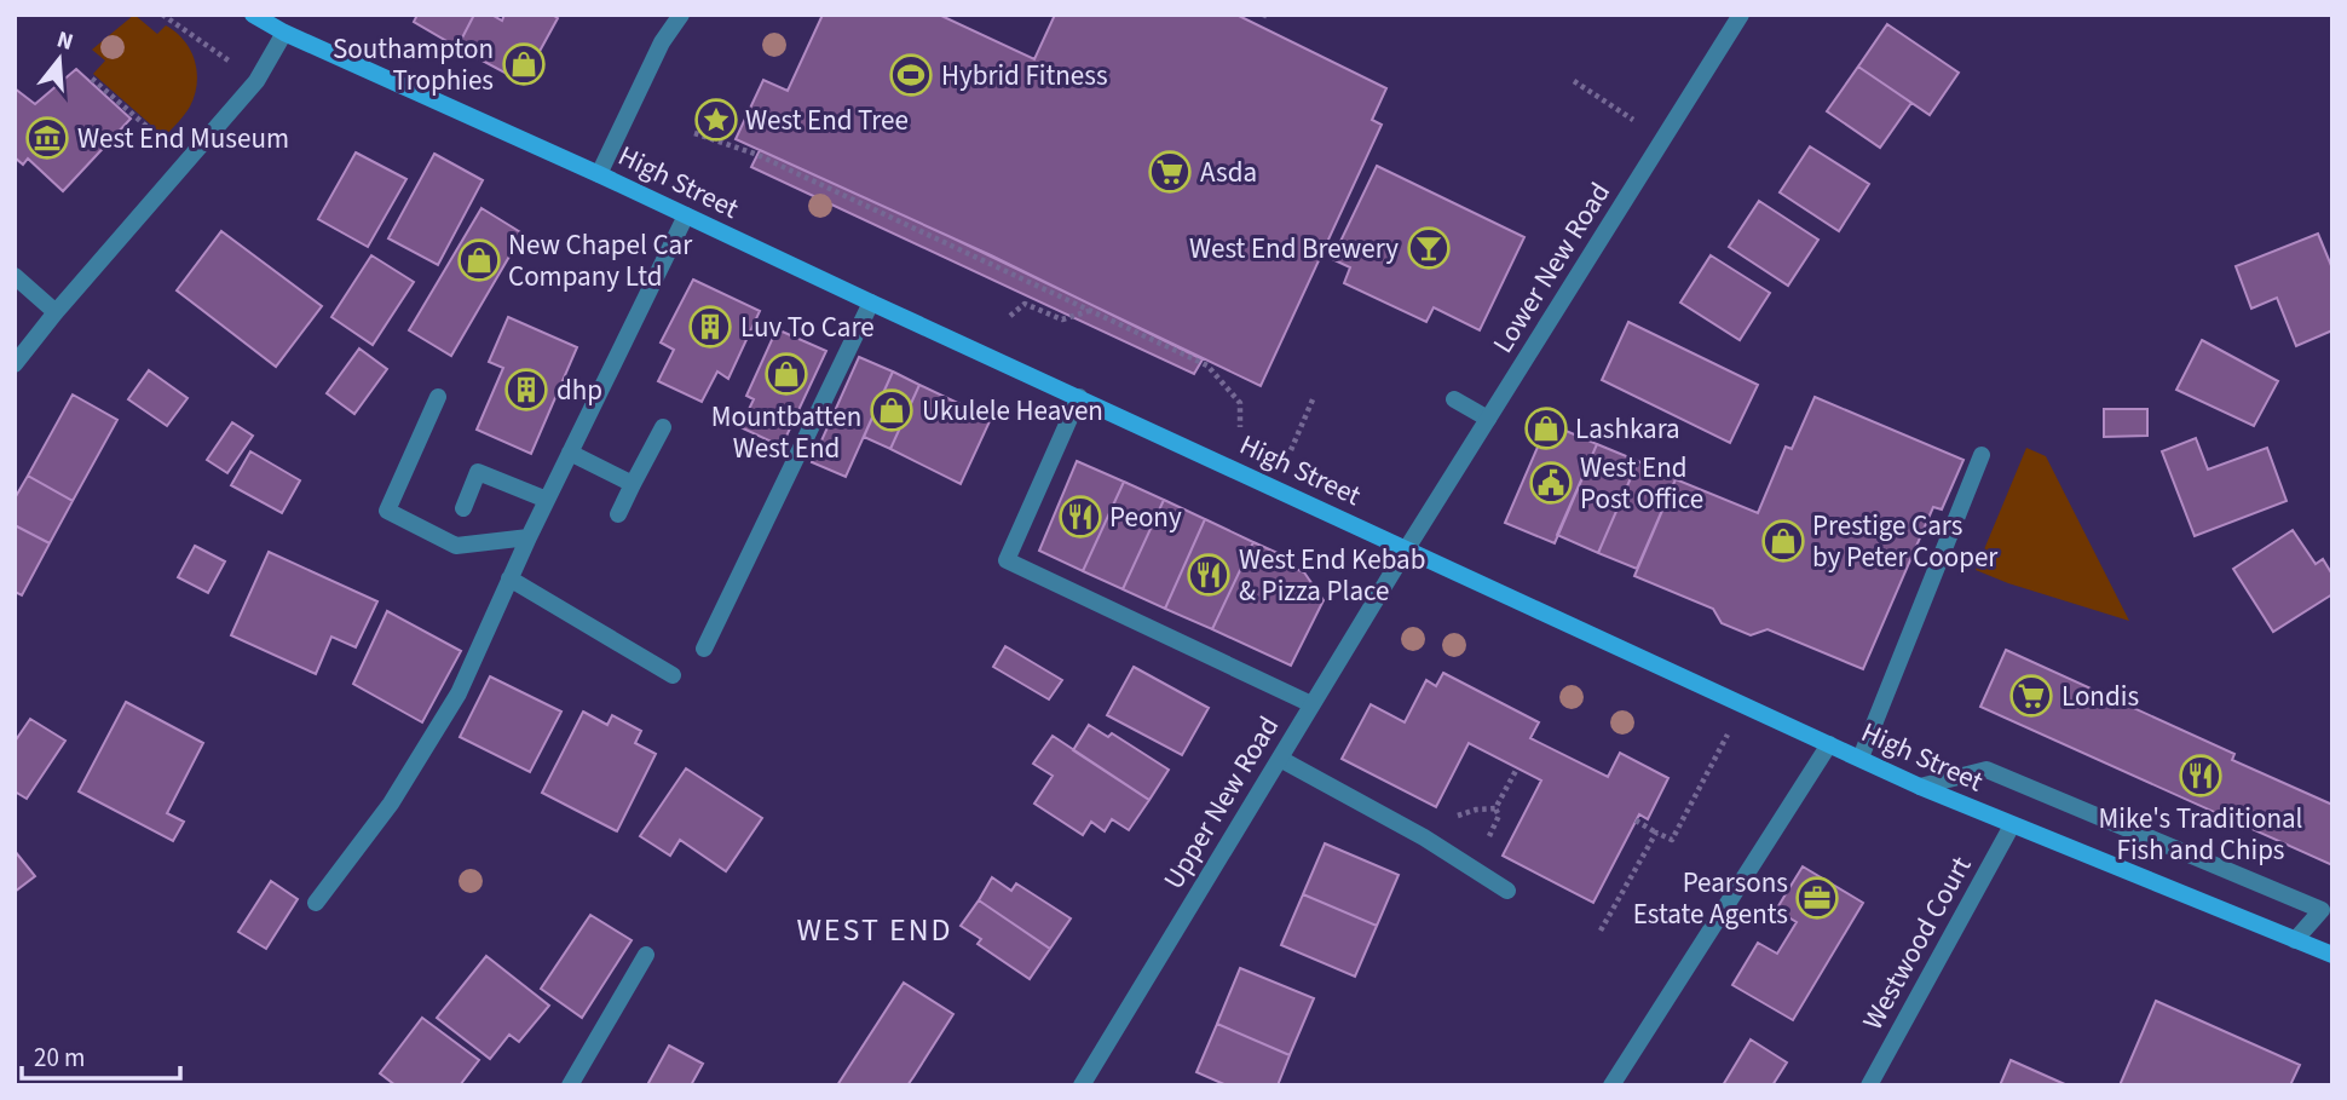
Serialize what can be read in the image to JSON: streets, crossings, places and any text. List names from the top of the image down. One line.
{"streets":{"main road":["High Street"],"street":["Lower New Road","Upper New Road","Westwood Court"]},"crossings":[["High Street","Lower New Road"],["High Street","Upper New Road"],["High Street","Westwood Court"],["Lower New Road","Upper New Road"]],"districts":["WEST END"],"places":{"shop":["Southampton Trophies","New Chapel Car Company Ltd","Mountbatten West End","Ukulele Heaven","Lashkara","Prestige Cars by Peter Cooper"],"sports":["Hybrid Fitness"],"place":["West End Tree"],"museum":["West End Museum"],"supermarket":["Asda","Londis"],"bar":["West End Brewery"],"building":["Luv To Care","dhp"],"public building":["West End Post Office"],"restaurant":["Peony","West End Kebab & Pizza Place","Mike's Traditional Fish and Chips"],"office":["Pearsons Estate Agents"]},"scale_bar":"20 m","north":"top"}
